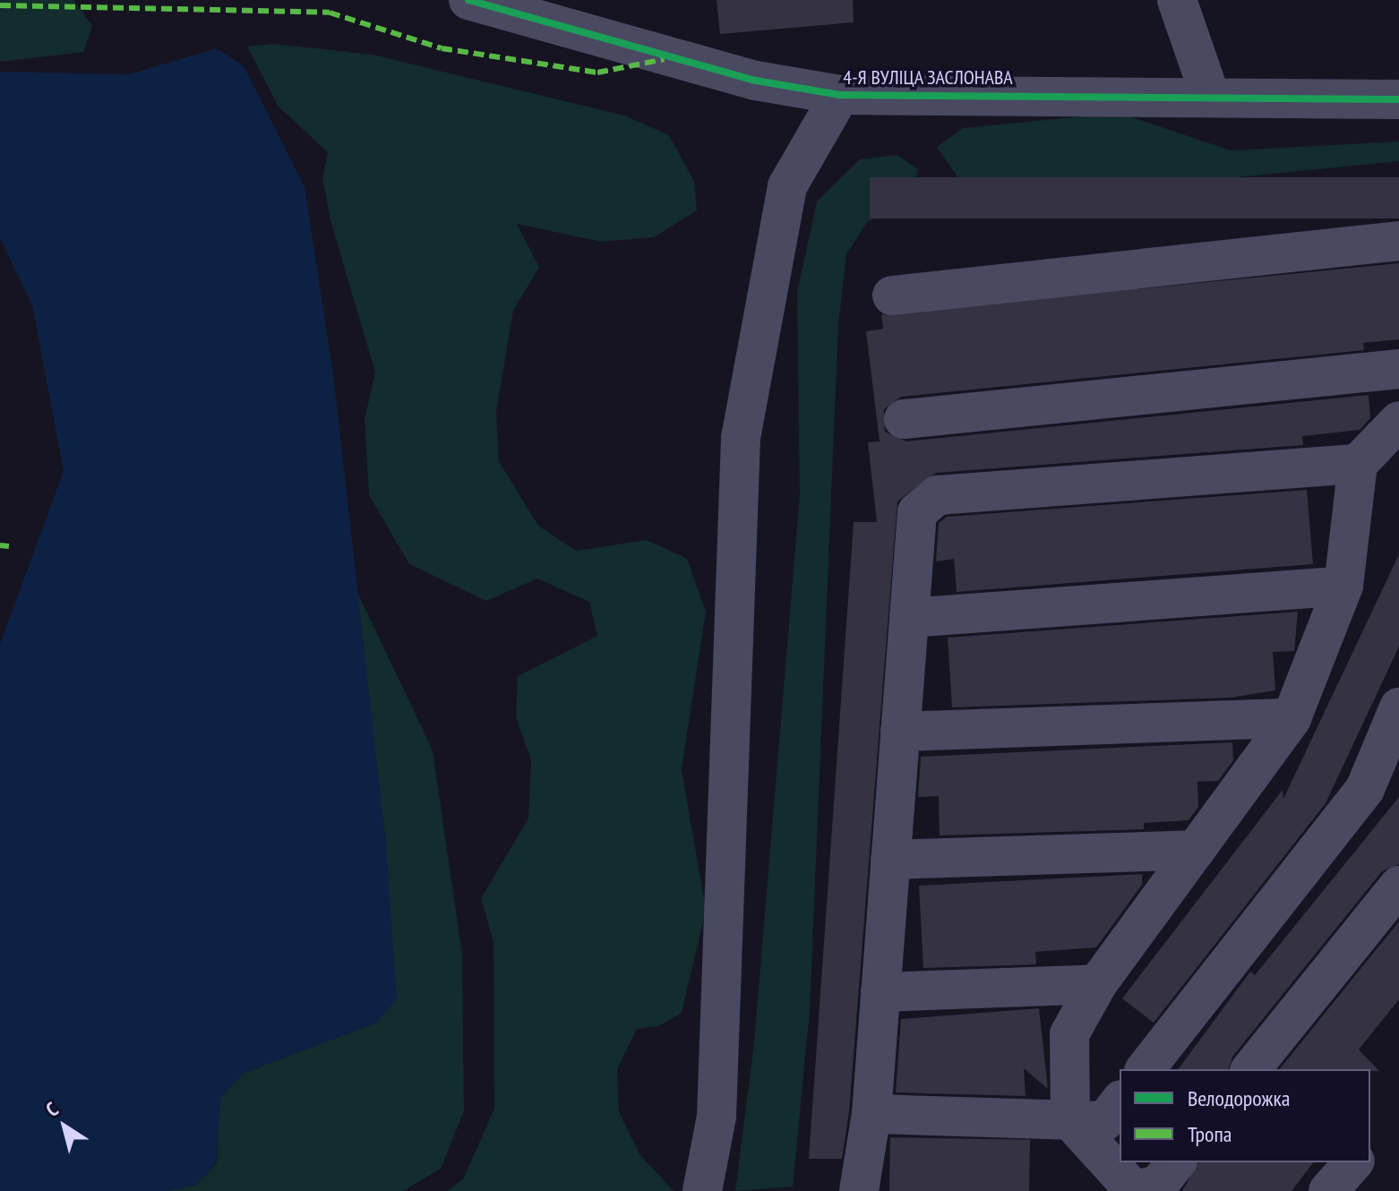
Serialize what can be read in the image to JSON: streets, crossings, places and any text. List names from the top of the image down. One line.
{"streets":{"street":["4-Я ВУЛІЦА ЗАСЛОНАВА"]},"legend":["Велодорожка","Тропа"],"north":"top left"}
